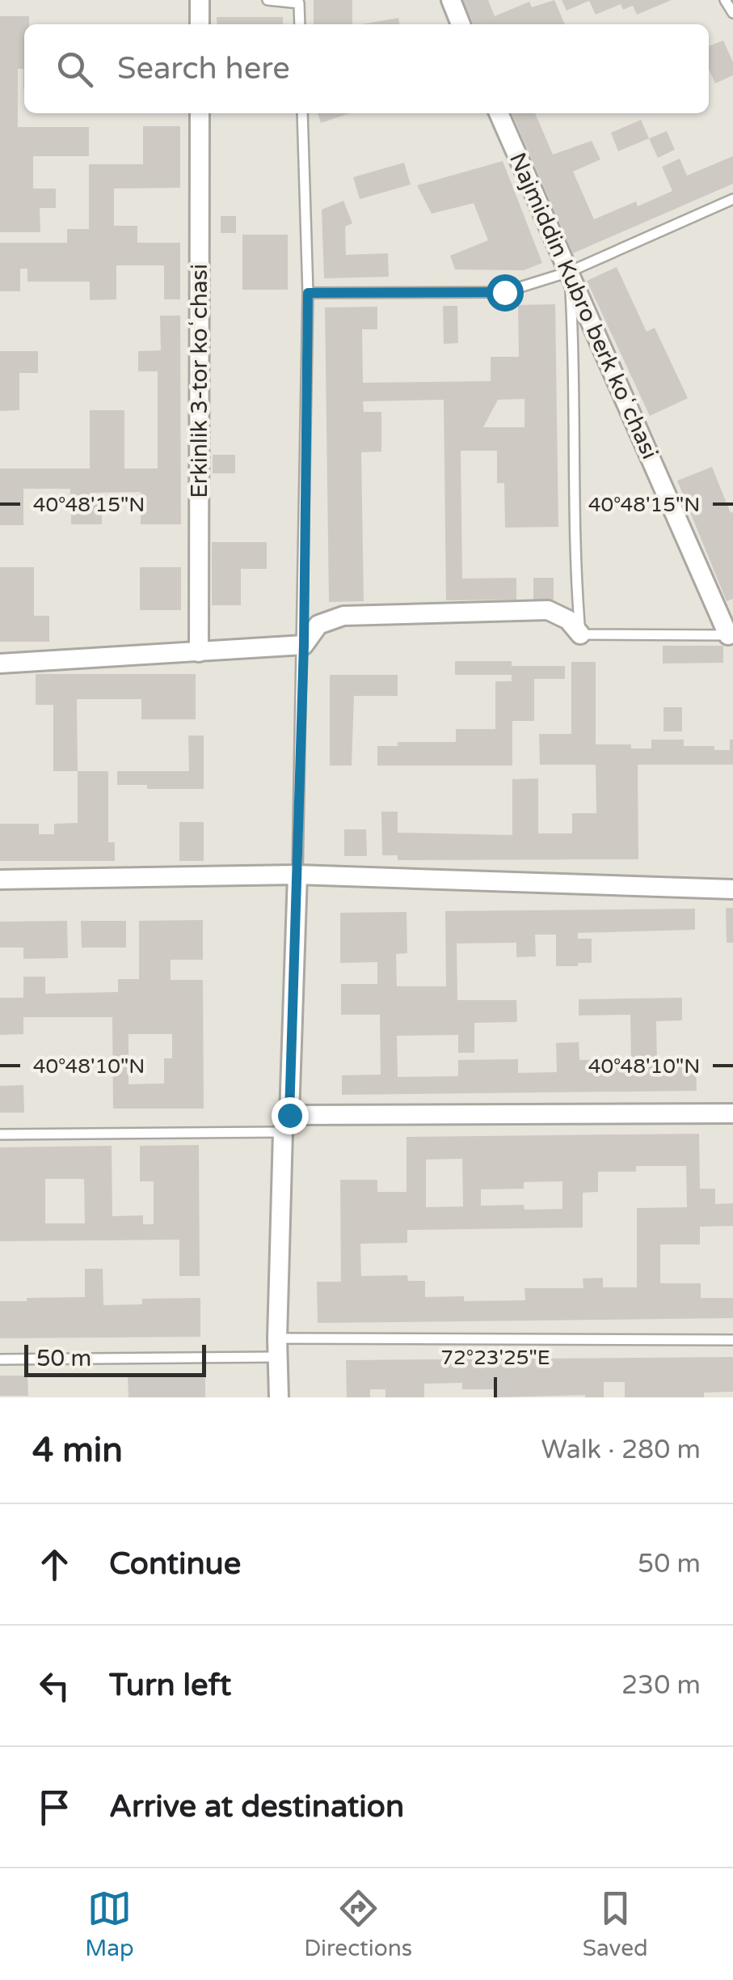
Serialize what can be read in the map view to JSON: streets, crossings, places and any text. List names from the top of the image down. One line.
{"streets":{"street":["Najmiddin Kubro berk koʻchasi","Erkinlik 3-tor koʻchasi"]},"scale_bar":"50 m","page":{"search":"Search here","scale":"50 m","heading":["4 min","Walk · 280 m"],"list":[["Continue","50 m"],["Turn left","230 m"],"Arrive at destination"],"nav":["Map","Directions","Saved"]},"coordinates":["40°48'15\"N","40°48'10\"N","72°23'25\"E"]}
